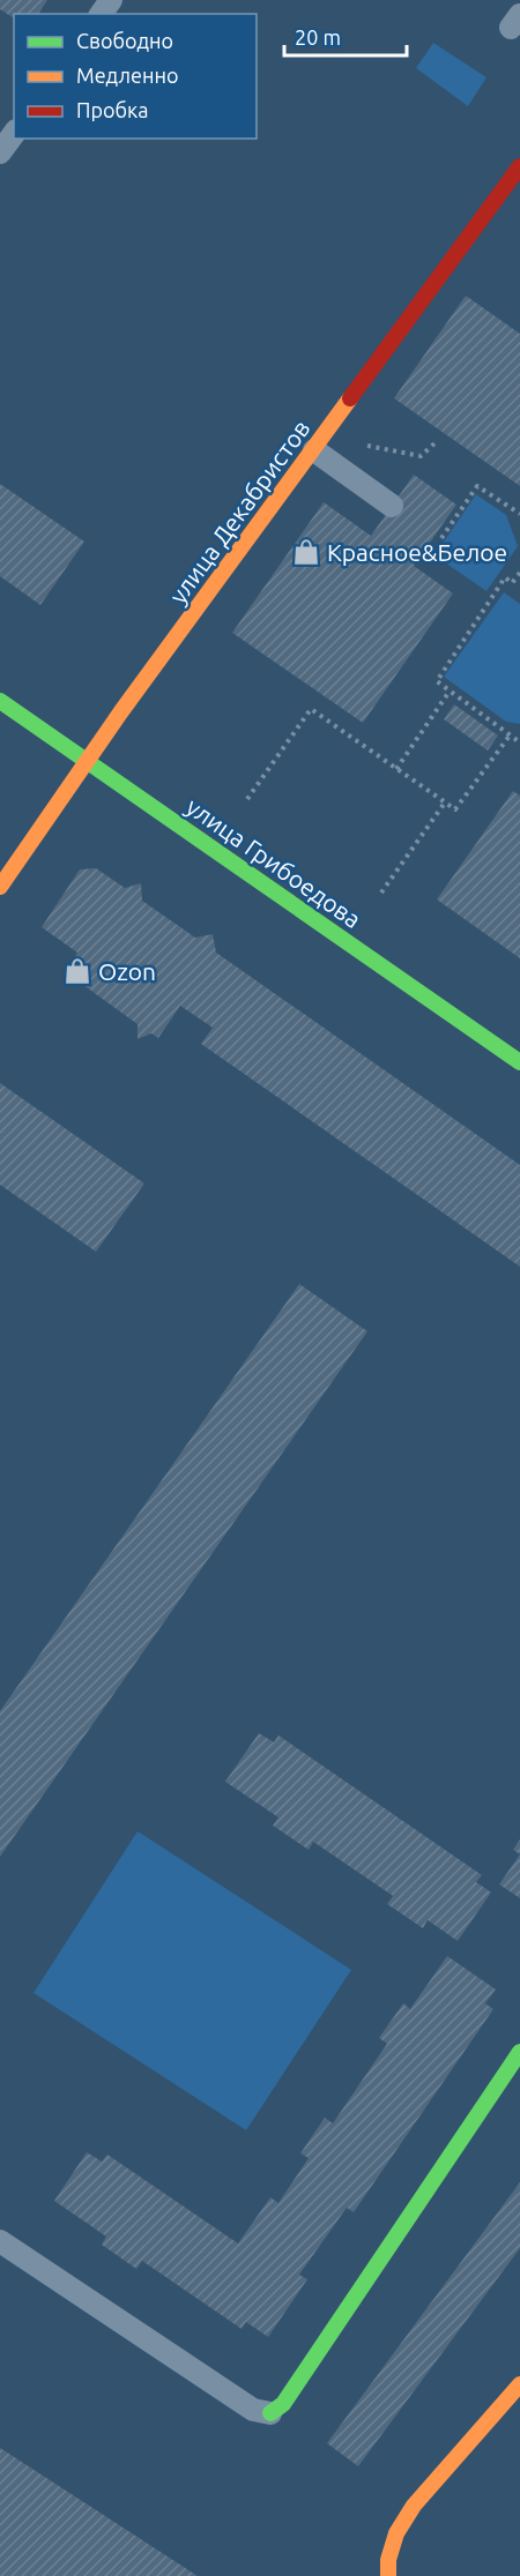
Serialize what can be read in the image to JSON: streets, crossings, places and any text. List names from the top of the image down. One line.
{"streets":{"street":["улица Декабристов","улица Грибоедова"]},"crossings":[["улица Декабристов","улица Грибоедова"]],"places":{"shop":["Красное&Белое","Ozon"]},"legend":["Свободно","Медленно","Пробка"],"scale_bar":"20 m"}
